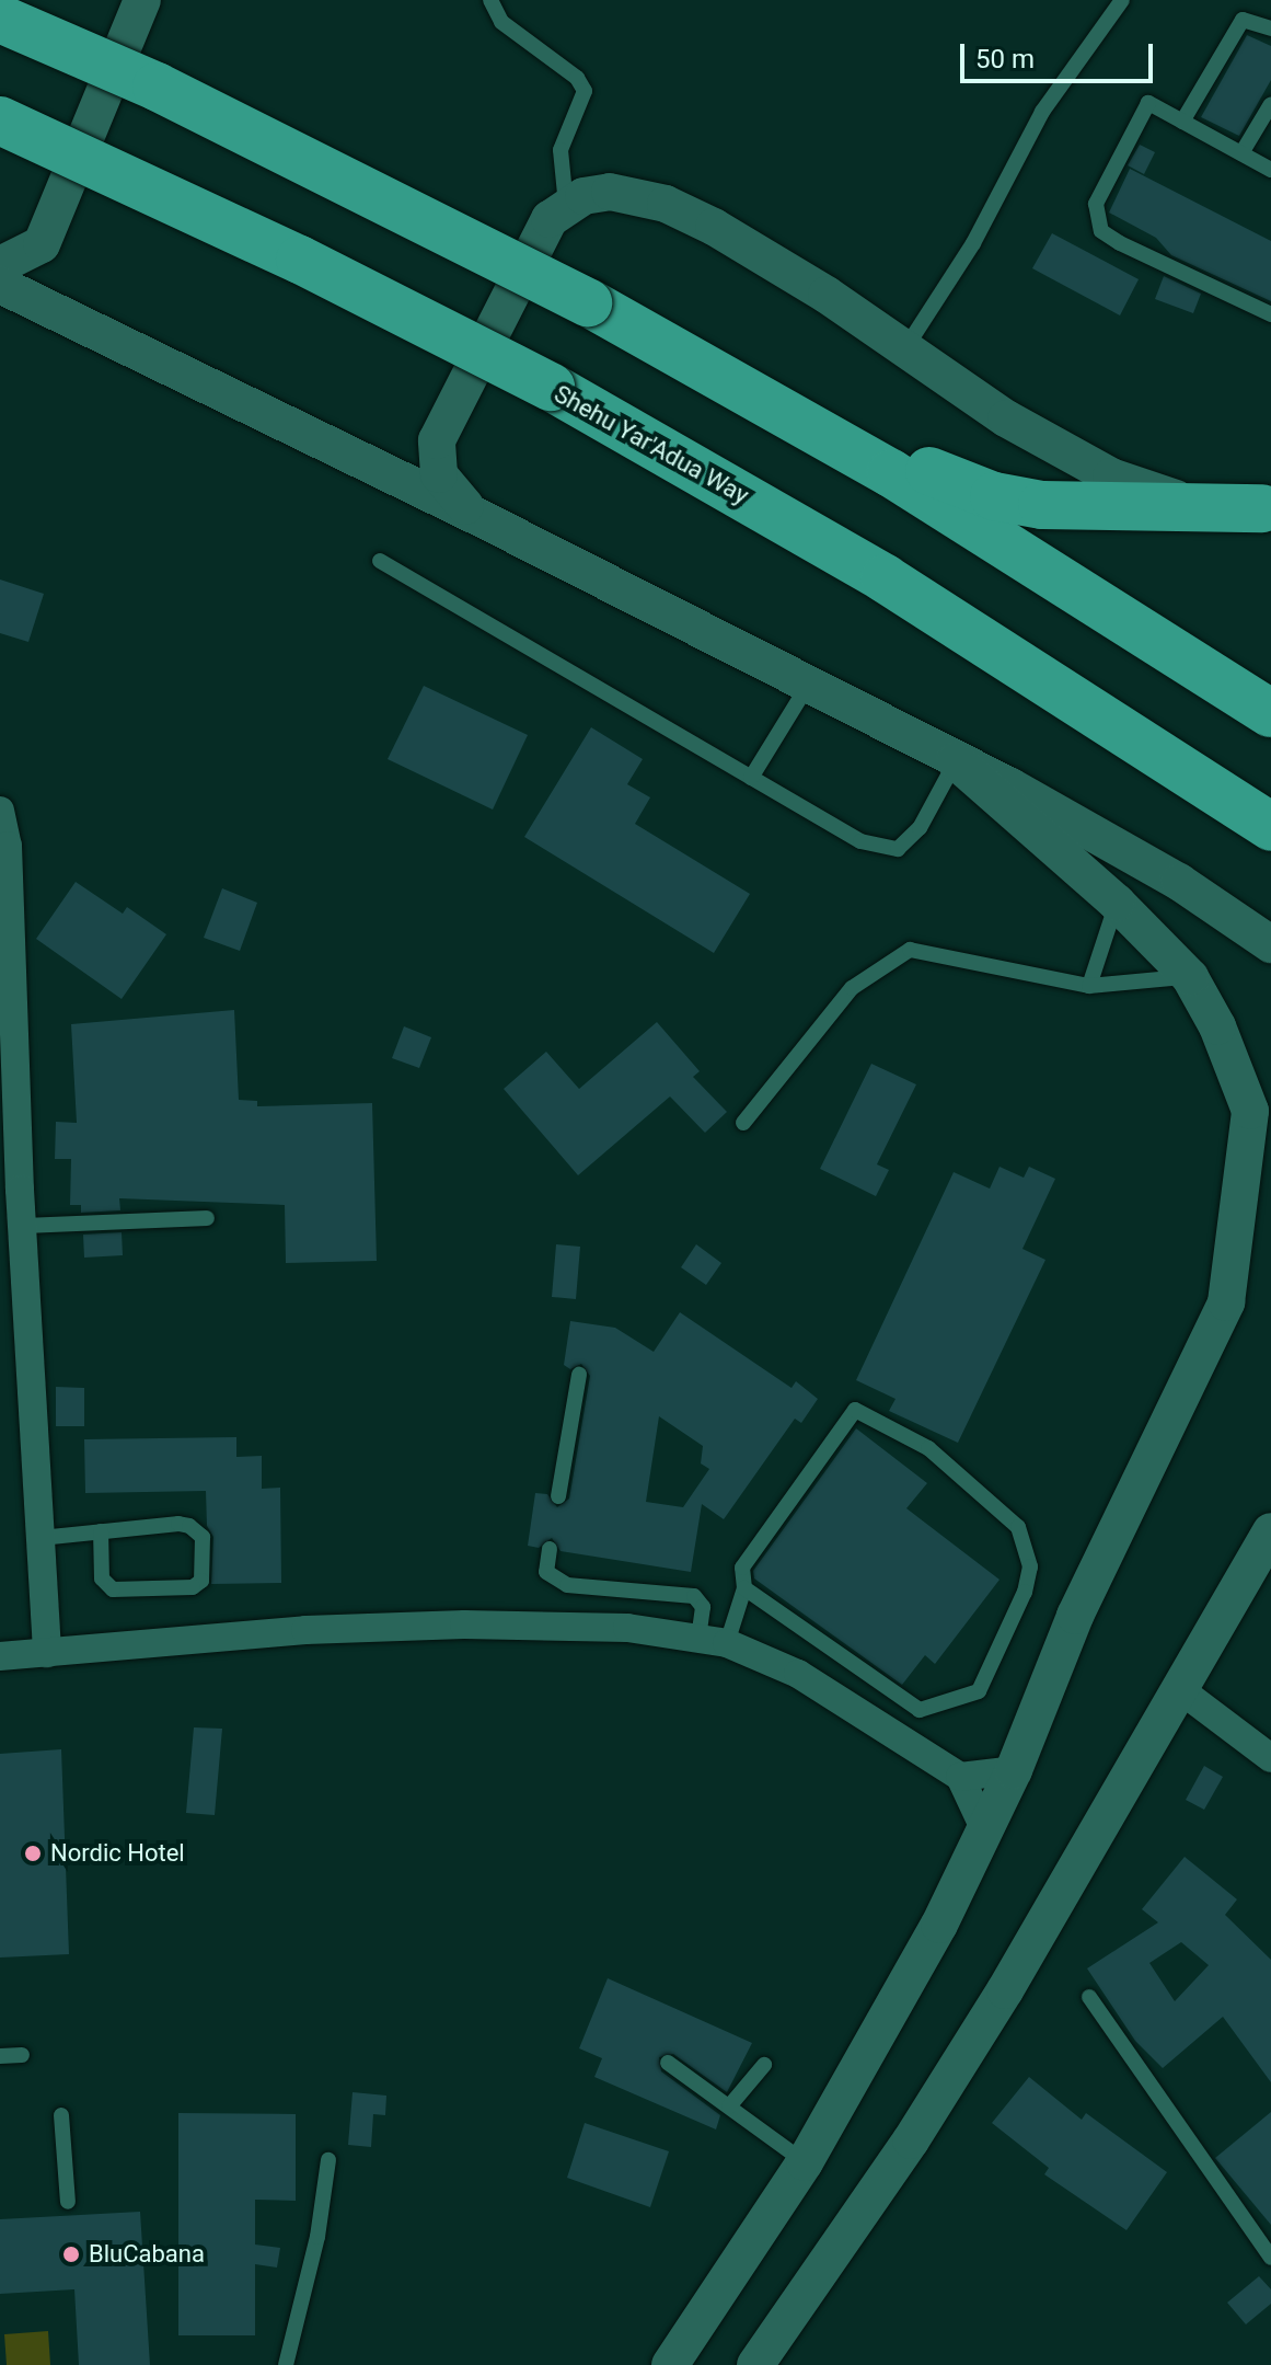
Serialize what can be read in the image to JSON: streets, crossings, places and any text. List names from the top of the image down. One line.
{"streets":{"highway":["Shehu Yar'Adua Way"]},"places":["Nordic Hotel","BluCabana"],"scale_bar":"50 m"}
